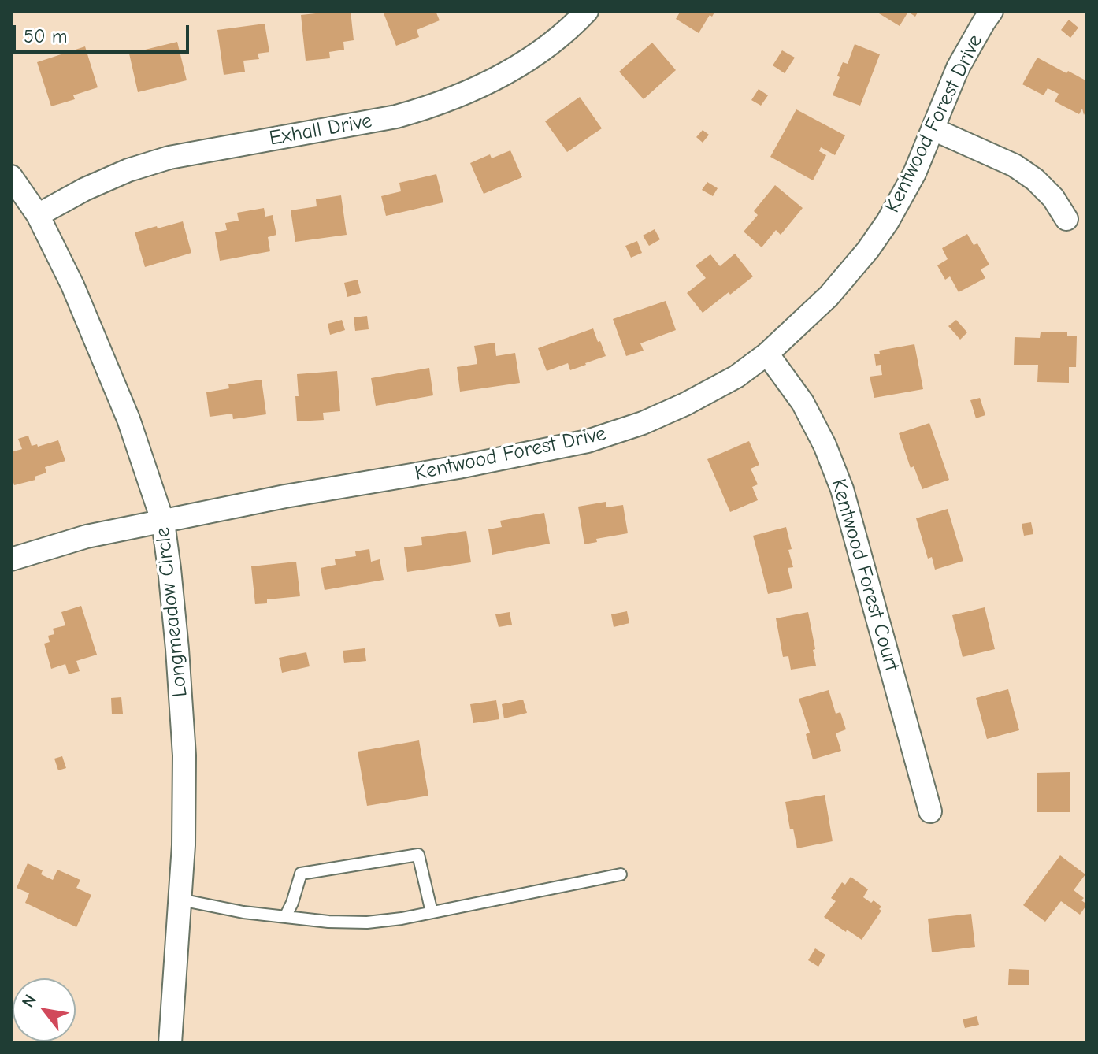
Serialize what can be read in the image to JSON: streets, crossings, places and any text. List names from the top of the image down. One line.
{"streets":{"street":["Kentwood Forest Drive","Exhall Drive","Kentwood Forest Court","Longmeadow Circle"]},"crossings":[["Kentwood Forest Drive","Kentwood Forest Court"],["Kentwood Forest Drive","Longmeadow Circle"],["Exhall Drive","Longmeadow Circle"]],"scale_bar":"50 m","north":"top left"}
